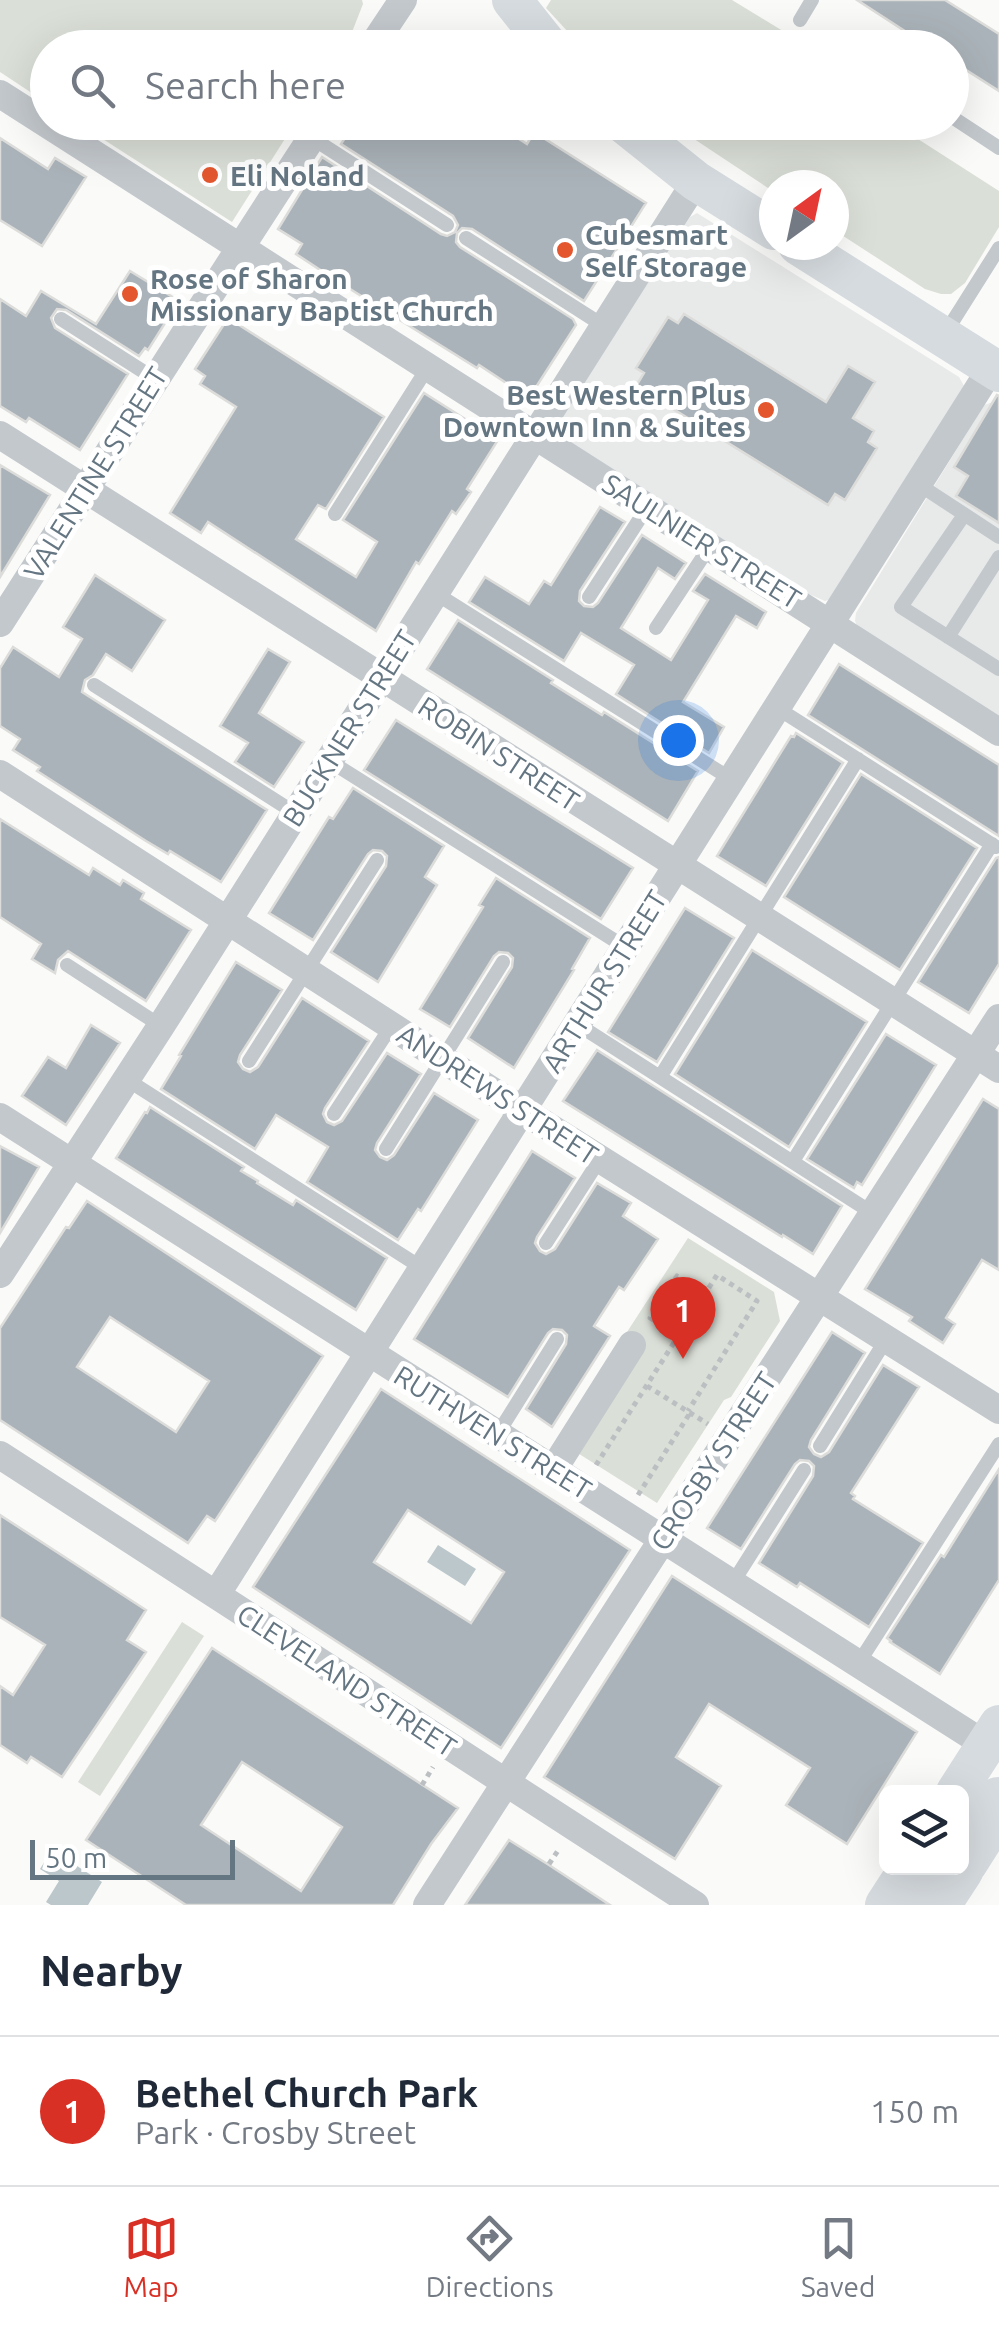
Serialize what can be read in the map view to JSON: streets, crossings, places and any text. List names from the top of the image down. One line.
{"streets":{"street":["VALENTINE STREET","SAULNIER STREET","BUCKNER STREET","ROBIN STREET","ARTHUR STREET","ANDREWS STREET","RUTHVEN STREET","CROSBY STREET","CLEVELAND STREET"]},"crossings":[["VALENTINE STREET","SAULNIER STREET"],["VALENTINE STREET","ROBIN STREET"],["SAULNIER STREET","BUCKNER STREET"],["SAULNIER STREET","ARTHUR STREET"],["BUCKNER STREET","ROBIN STREET"],["BUCKNER STREET","ANDREWS STREET"],["BUCKNER STREET","RUTHVEN STREET"],["ROBIN STREET","ARTHUR STREET"],["ROBIN STREET","CROSBY STREET"],["ARTHUR STREET","ANDREWS STREET"],["ARTHUR STREET","RUTHVEN STREET"],["ARTHUR STREET","CLEVELAND STREET"],["ANDREWS STREET","CROSBY STREET"],["RUTHVEN STREET","CROSBY STREET"],["CROSBY STREET","CLEVELAND STREET"]],"places":["Eli Noland","Cubesmart Self Storage","Rose of Sharon Missionary Baptist Church","Best Western Plus Downtown Inn & Suites"],"scale_bar":"50 m","north":"top right","page":{"search":"Search here","pins":"1","scale":"50 m","heading":"Nearby","list":[{"mark":"1","name":"Bethel Church Park","note":"Park · Crosby Street","value":"150 m"}],"nav":["Map","Directions","Saved"]}}
